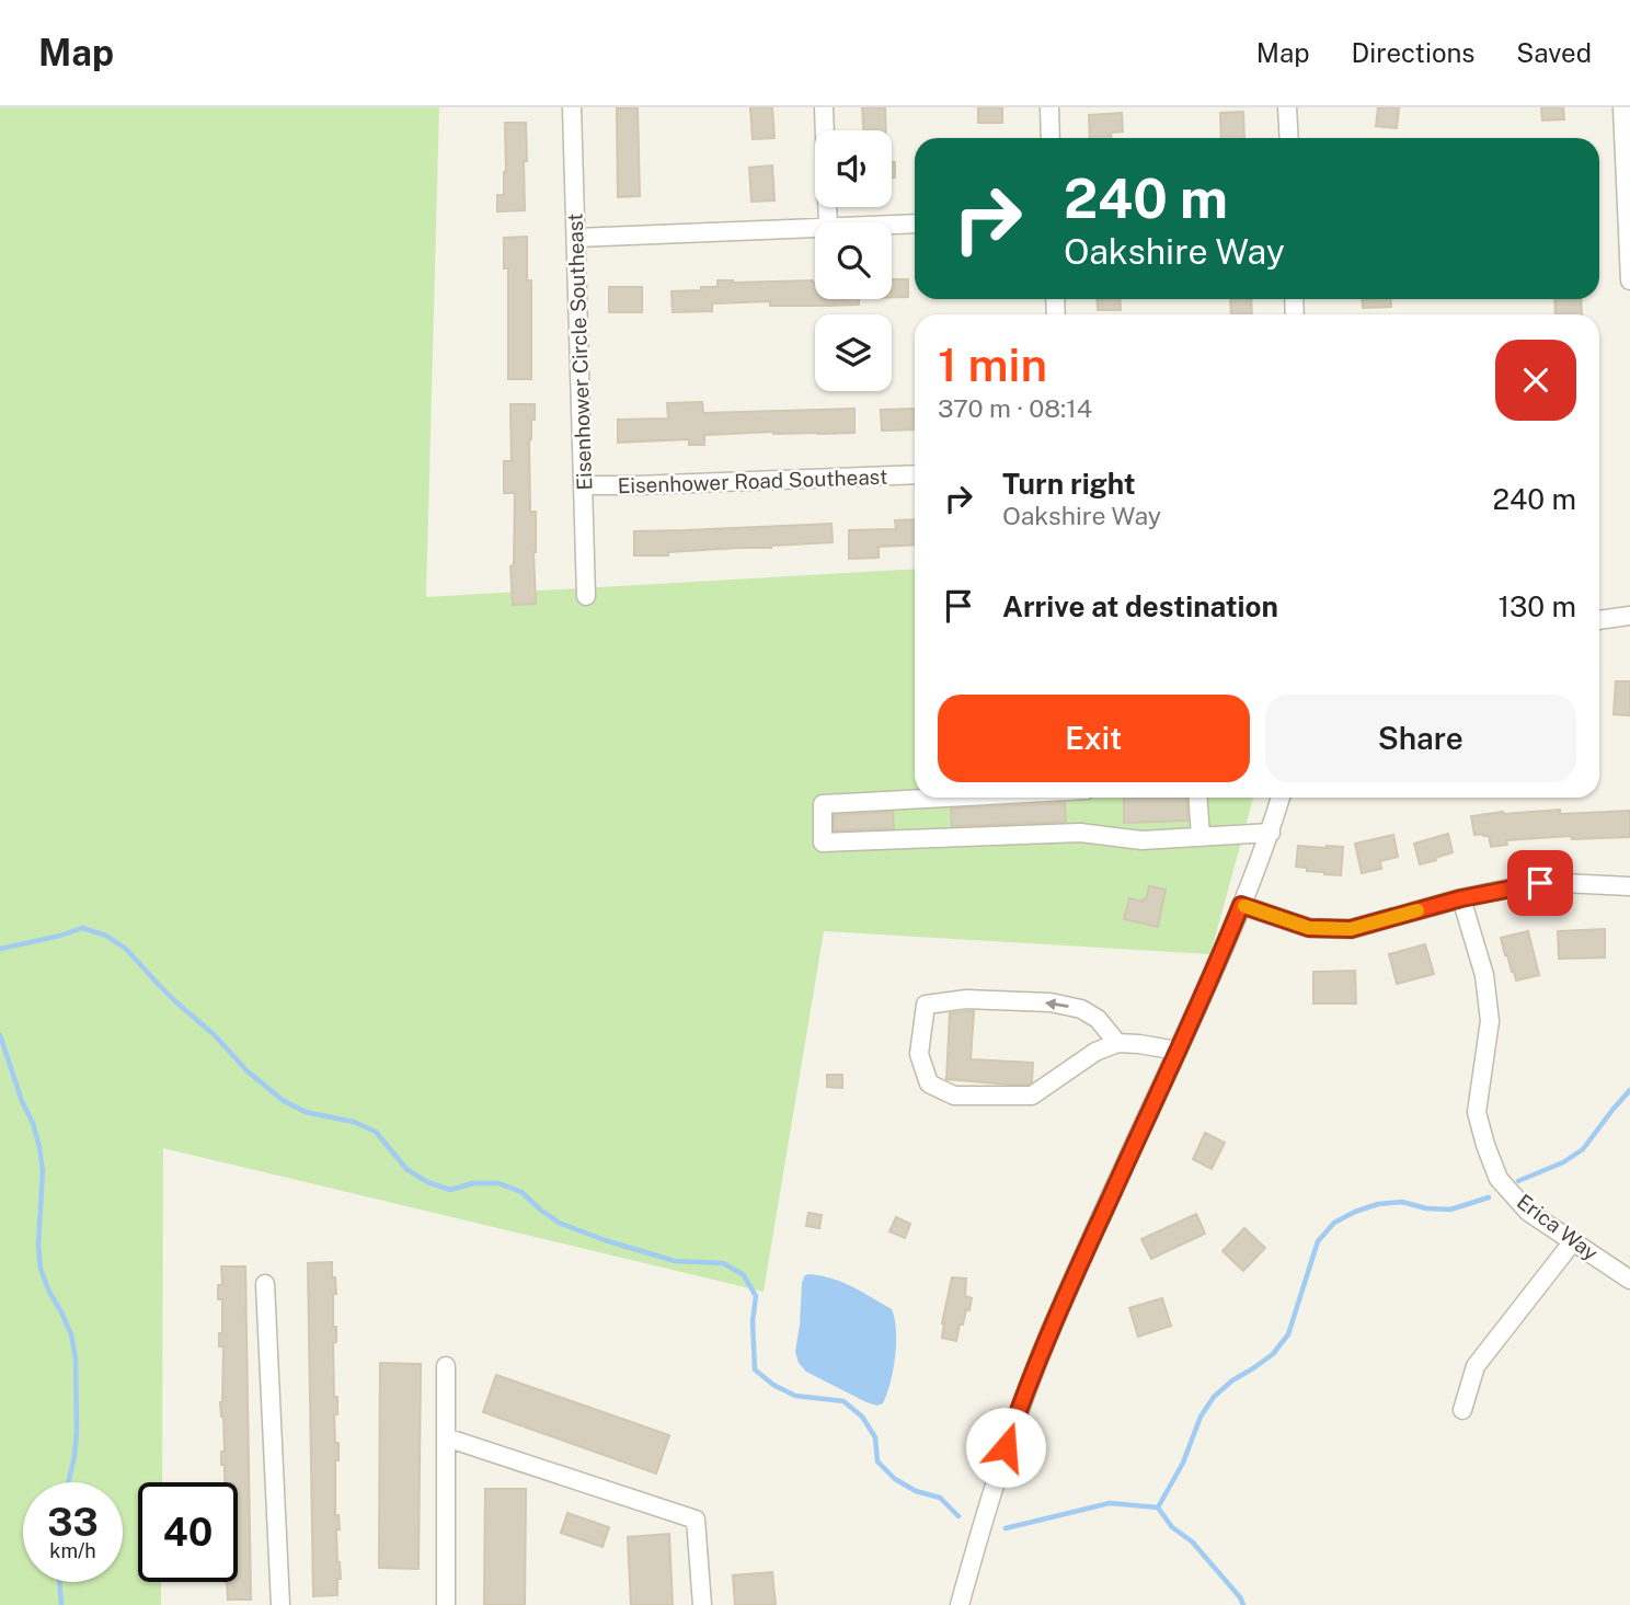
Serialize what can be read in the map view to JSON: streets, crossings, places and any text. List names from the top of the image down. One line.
{"streets":{"street":["Eisenhower Circle Southeast","Eisenhower Road Southeast","Erica Way"]},"crossings":[["Eisenhower Circle Southeast","Eisenhower Road Southeast"]],"page":{"header":"Map","nav":["Map","Directions","Saved"],"turn":["240 m","Oakshire Way"],"heading":["1 min","370 m · 08:14"],"list":[{"name":"Turn right","note":"Oakshire Way","value":"240 m"},{"name":"Arrive at destination","value":"130 m"}],"buttons":["Exit","Share"],"speed":"33 km/h","limit":"40"}}
